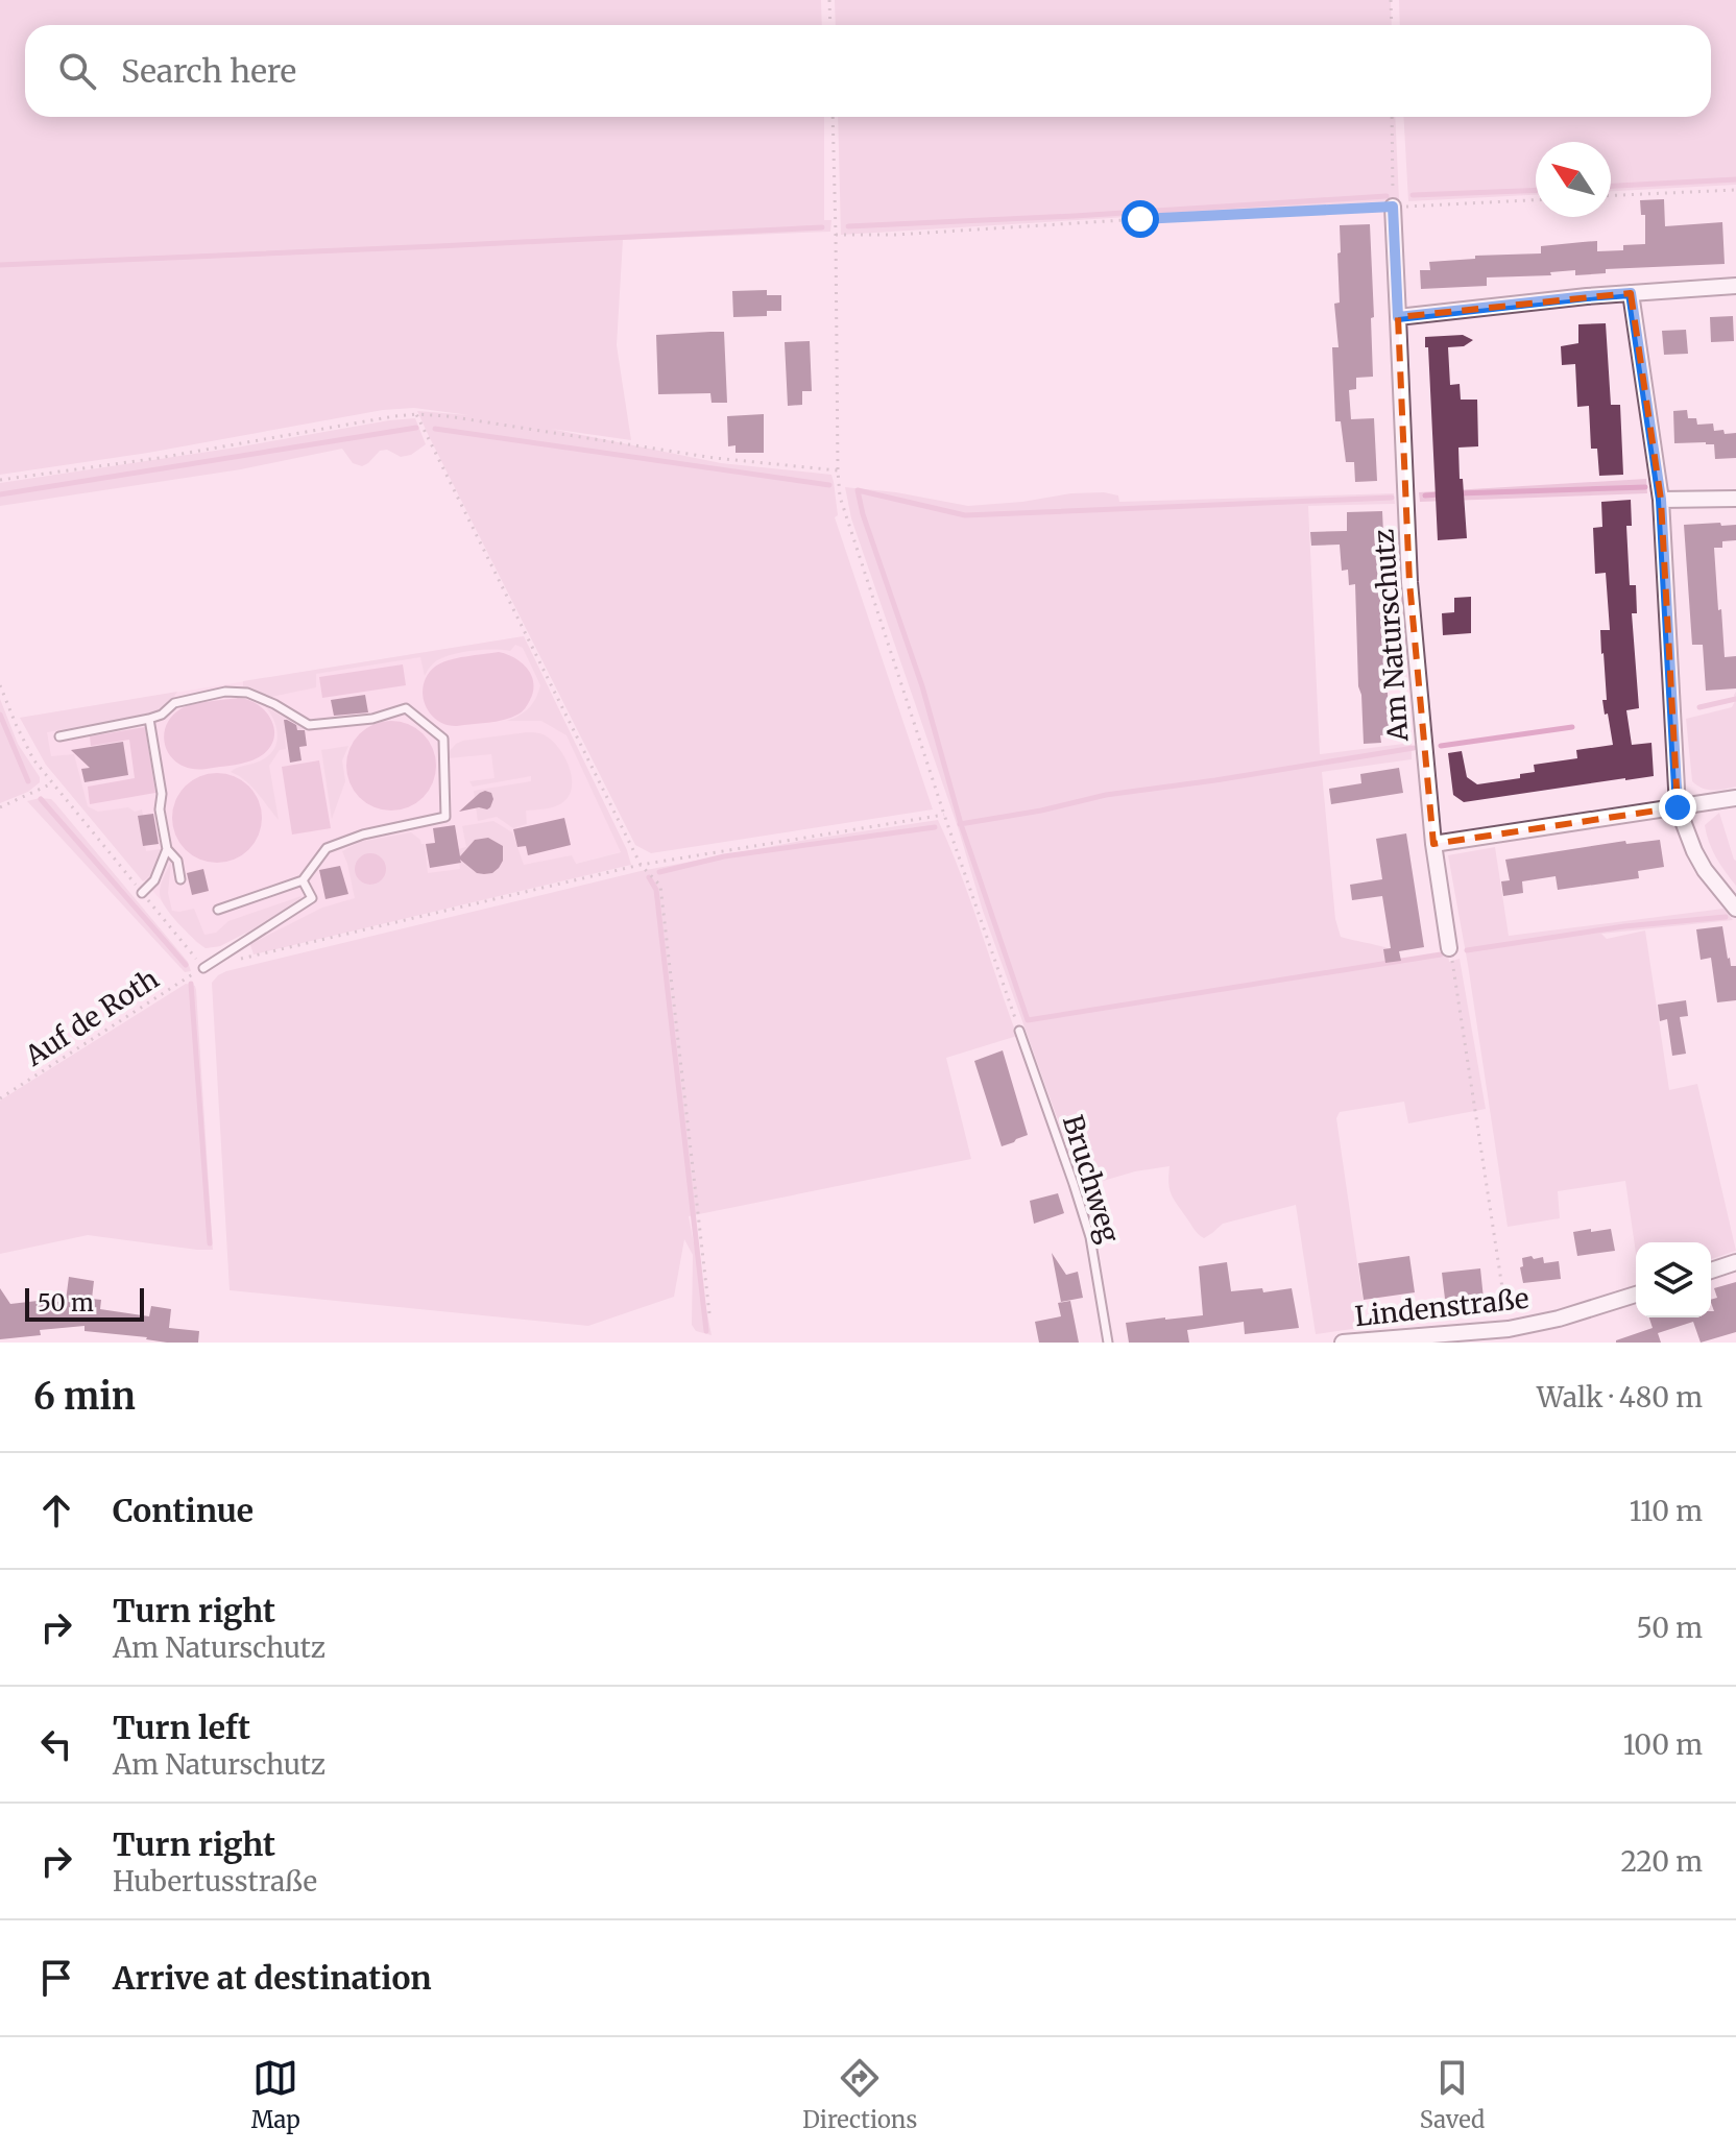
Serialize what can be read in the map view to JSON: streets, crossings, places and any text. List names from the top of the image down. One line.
{"streets":{"street":["Am Naturschutz","Lindenstraße"],"lane":["Bruchweg"],"path":["Auf de Roth"]},"scale_bar":"50 m","north":"top left","page":{"search":"Search here","scale":"50 m","heading":["6 min","Walk · 480 m"],"list":[["Continue","110 m"],["Turn right","Am Naturschutz","50 m"],["Turn left","Am Naturschutz","100 m"],["Turn right","Hubertusstraße","220 m"],"Arrive at destination"],"nav":["Map","Directions","Saved"]}}
